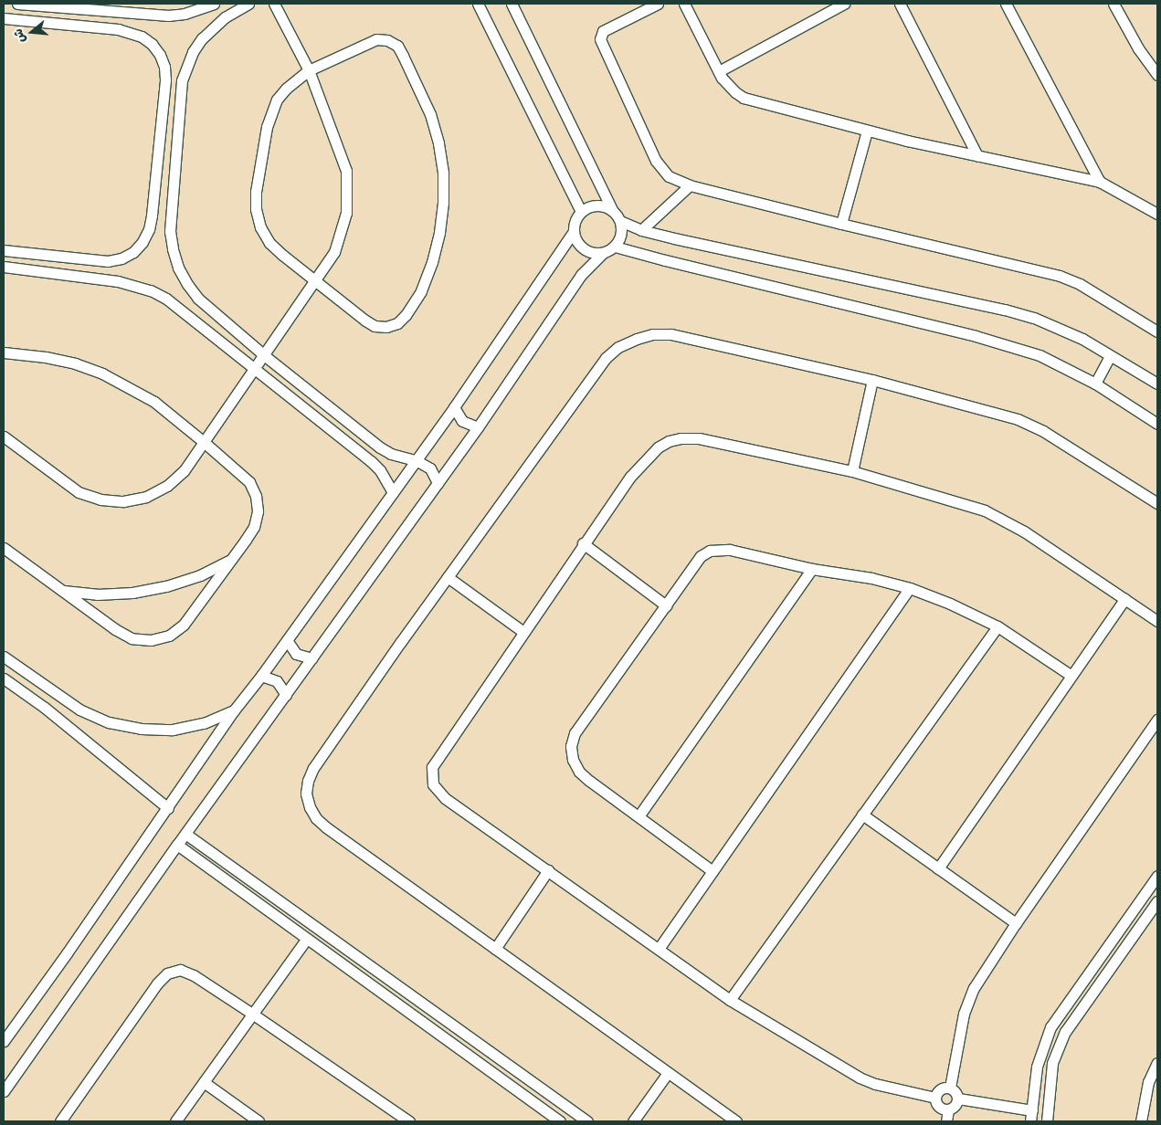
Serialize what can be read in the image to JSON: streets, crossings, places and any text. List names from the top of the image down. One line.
{"north":"left"}
